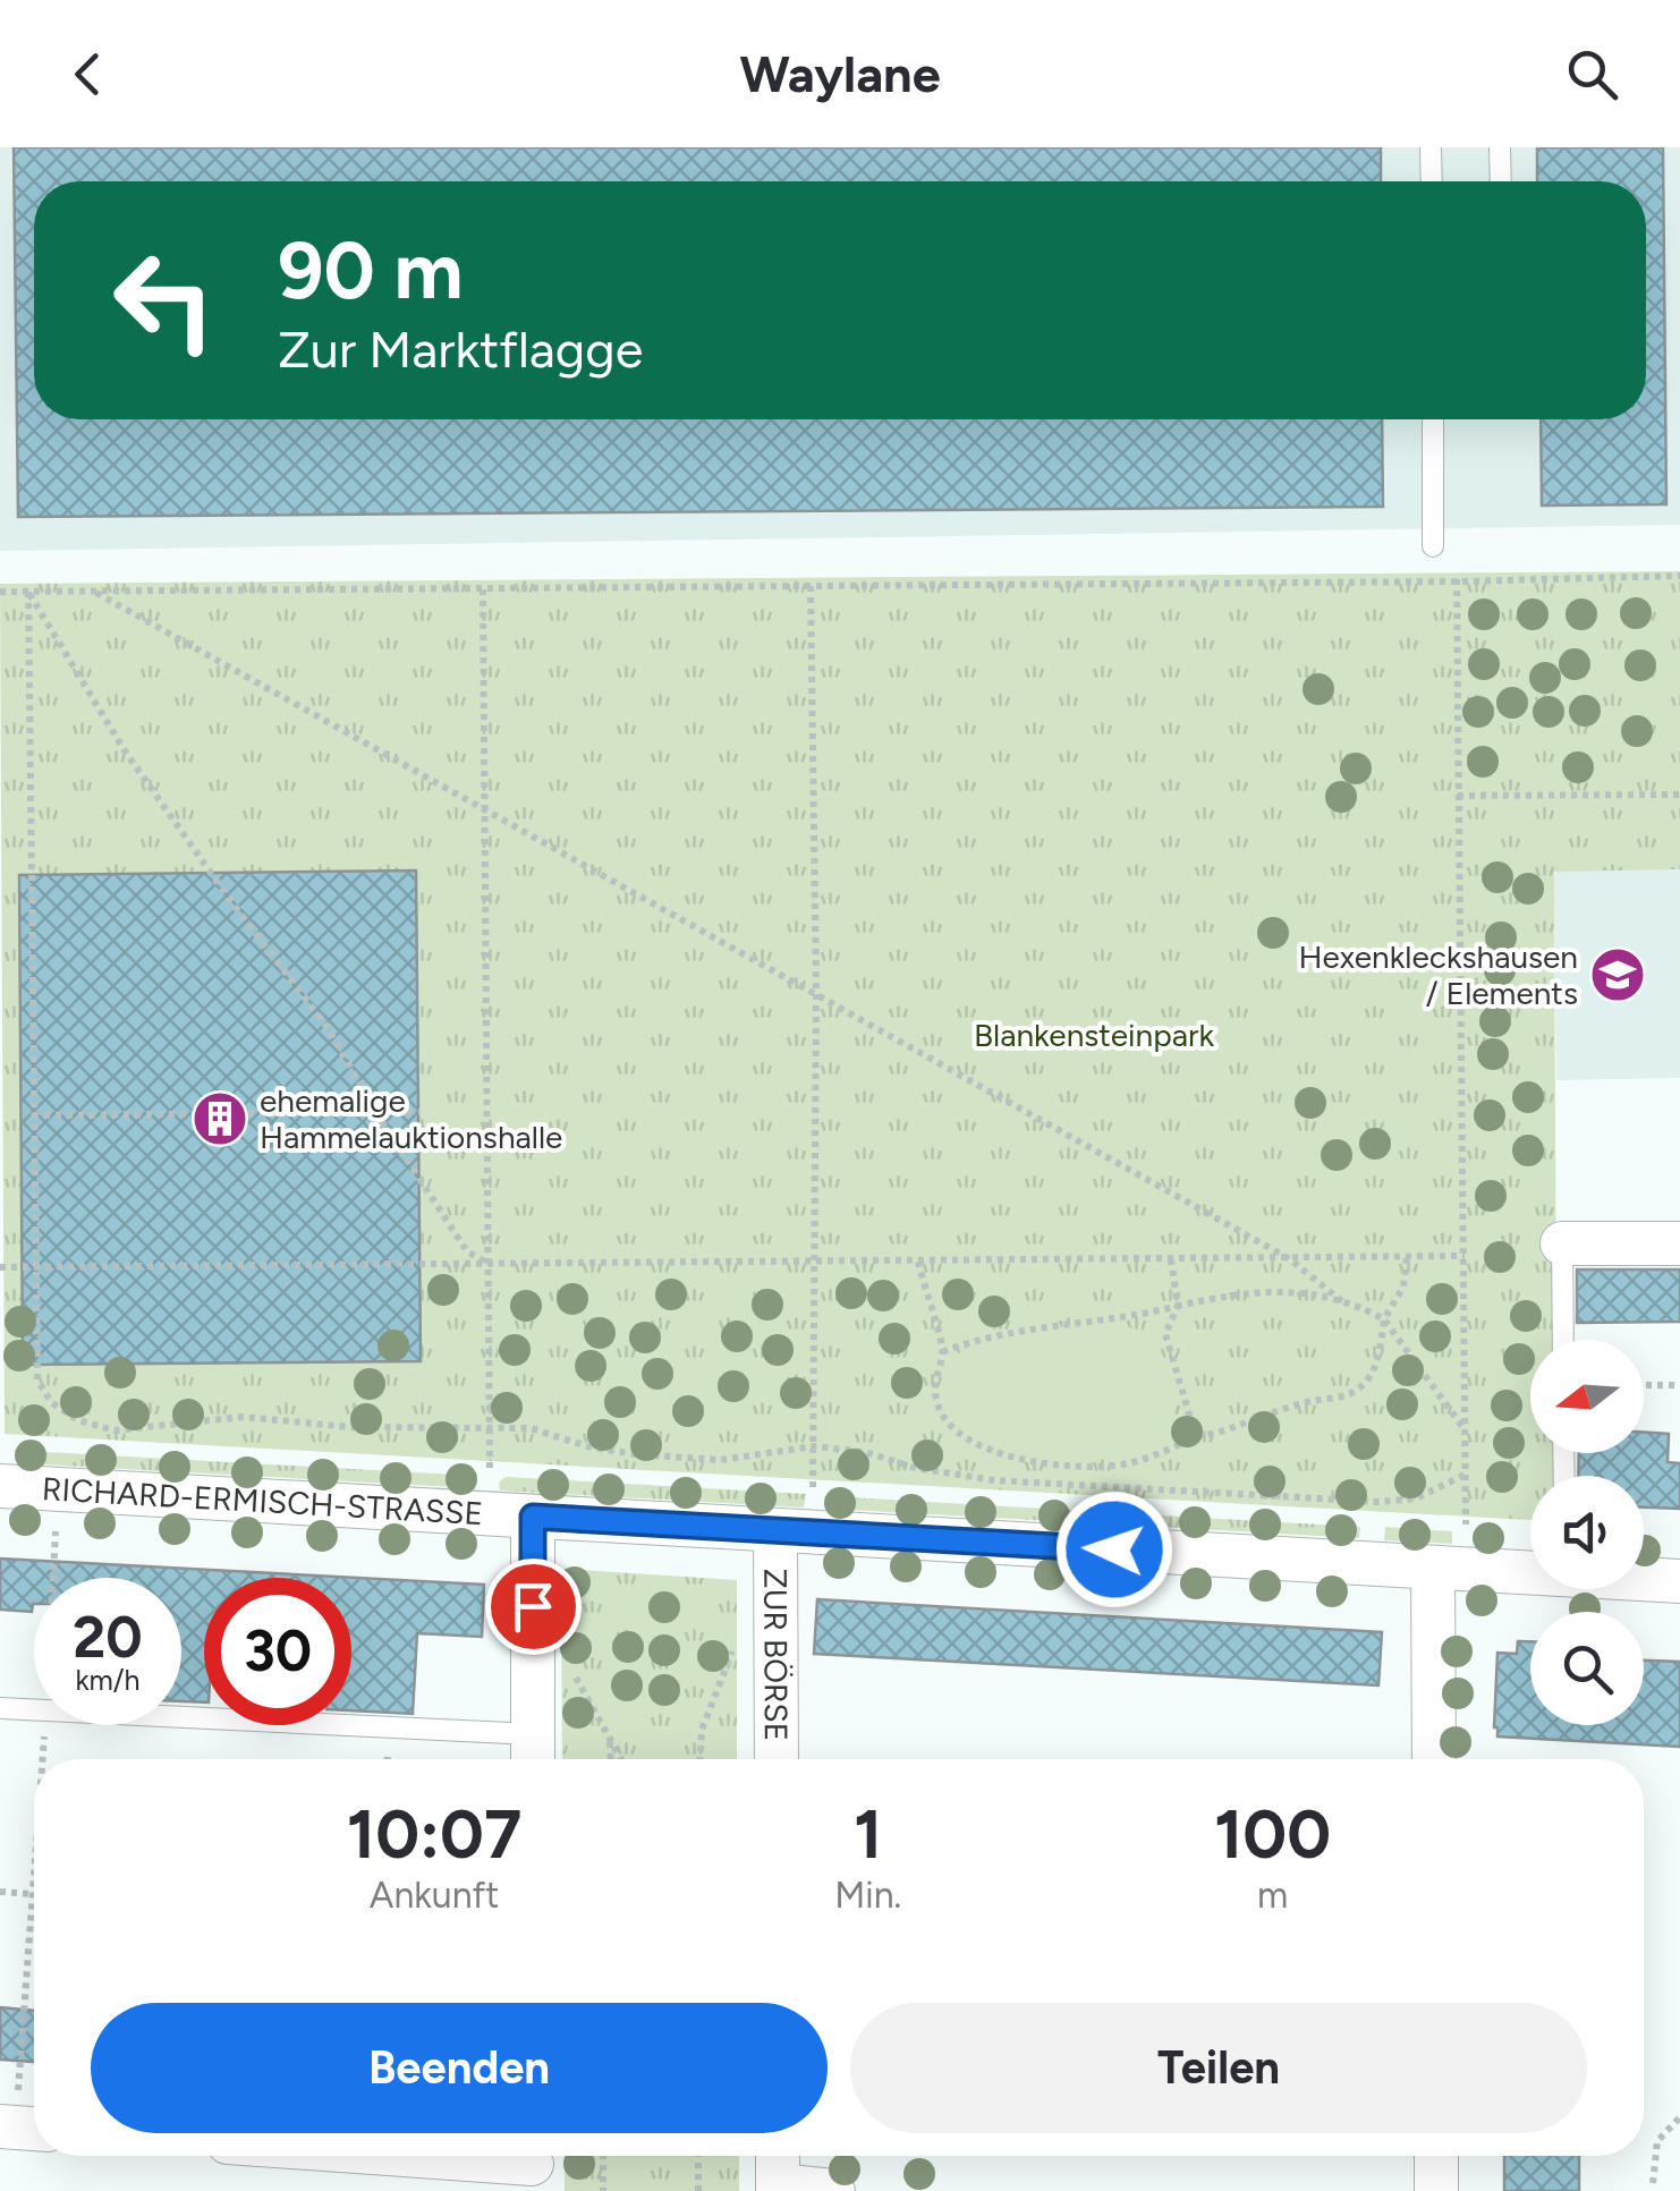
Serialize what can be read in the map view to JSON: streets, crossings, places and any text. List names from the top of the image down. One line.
{"streets":{"street":["RICHARD-ERMISCH-STRASSE","ZUR BÖRSE"]},"crossings":[["RICHARD-ERMISCH-STRASSE","ZUR BÖRSE"]],"parks":["Blankensteinpark"],"places":{"school or university":["Hexenkleckshausen / Elements"],"building":["ehemalige Hammelauktionshalle"]},"north":"left","page":{"header":"Waylane","turn":["90 m","Zur Marktflagge"],"speed":"20 km/h","limit":"30","eta":["10:07","Ankunft","1","Min.","100","m"],"buttons":["Beenden","Teilen"]}}
